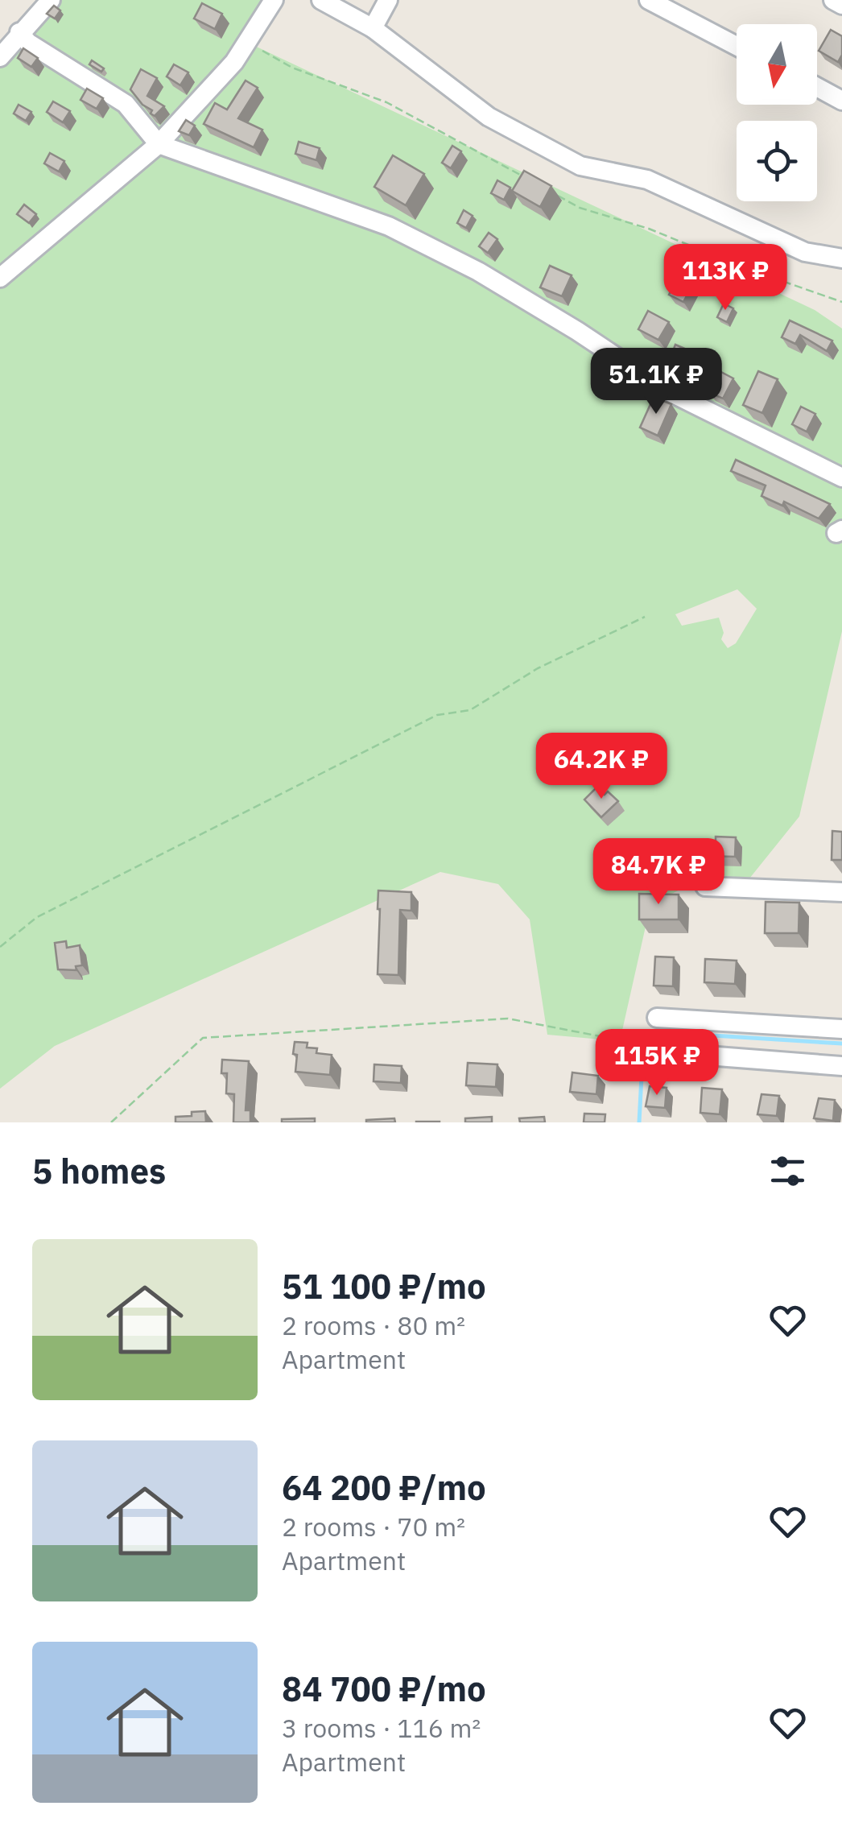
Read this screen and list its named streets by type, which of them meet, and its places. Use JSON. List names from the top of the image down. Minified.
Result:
{"north":"bottom","page":{"price":["113K ₽","51.1K ₽","64.2K ₽","84.7K ₽","115K ₽"],"heading":"5 homes","list":[{"name":"51 100 ₽/mo","note":"2 rooms · 80 m² · Apartment"},{"name":"64 200 ₽/mo","note":"2 rooms · 70 m² · Apartment"},{"name":"84 700 ₽/mo","note":"3 rooms · 116 m² · Apartment"}]}}
